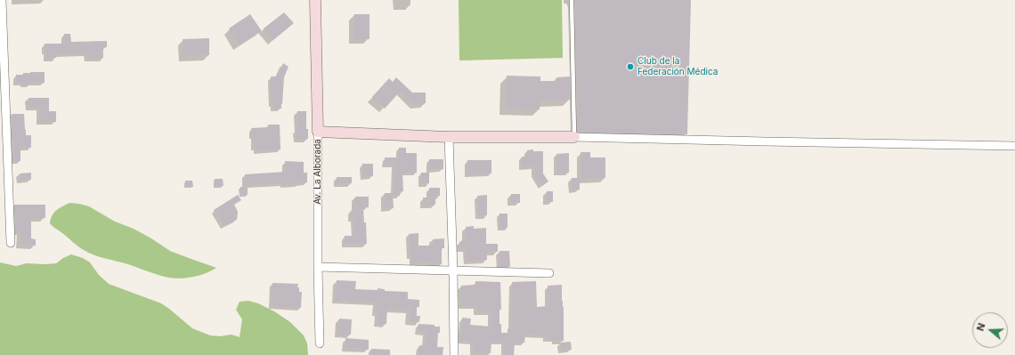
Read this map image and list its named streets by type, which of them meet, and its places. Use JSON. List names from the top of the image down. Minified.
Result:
{"streets":{"main road":["Av. La Alborada"]},"places":["Club de la Federación Médica"],"north":"left"}
